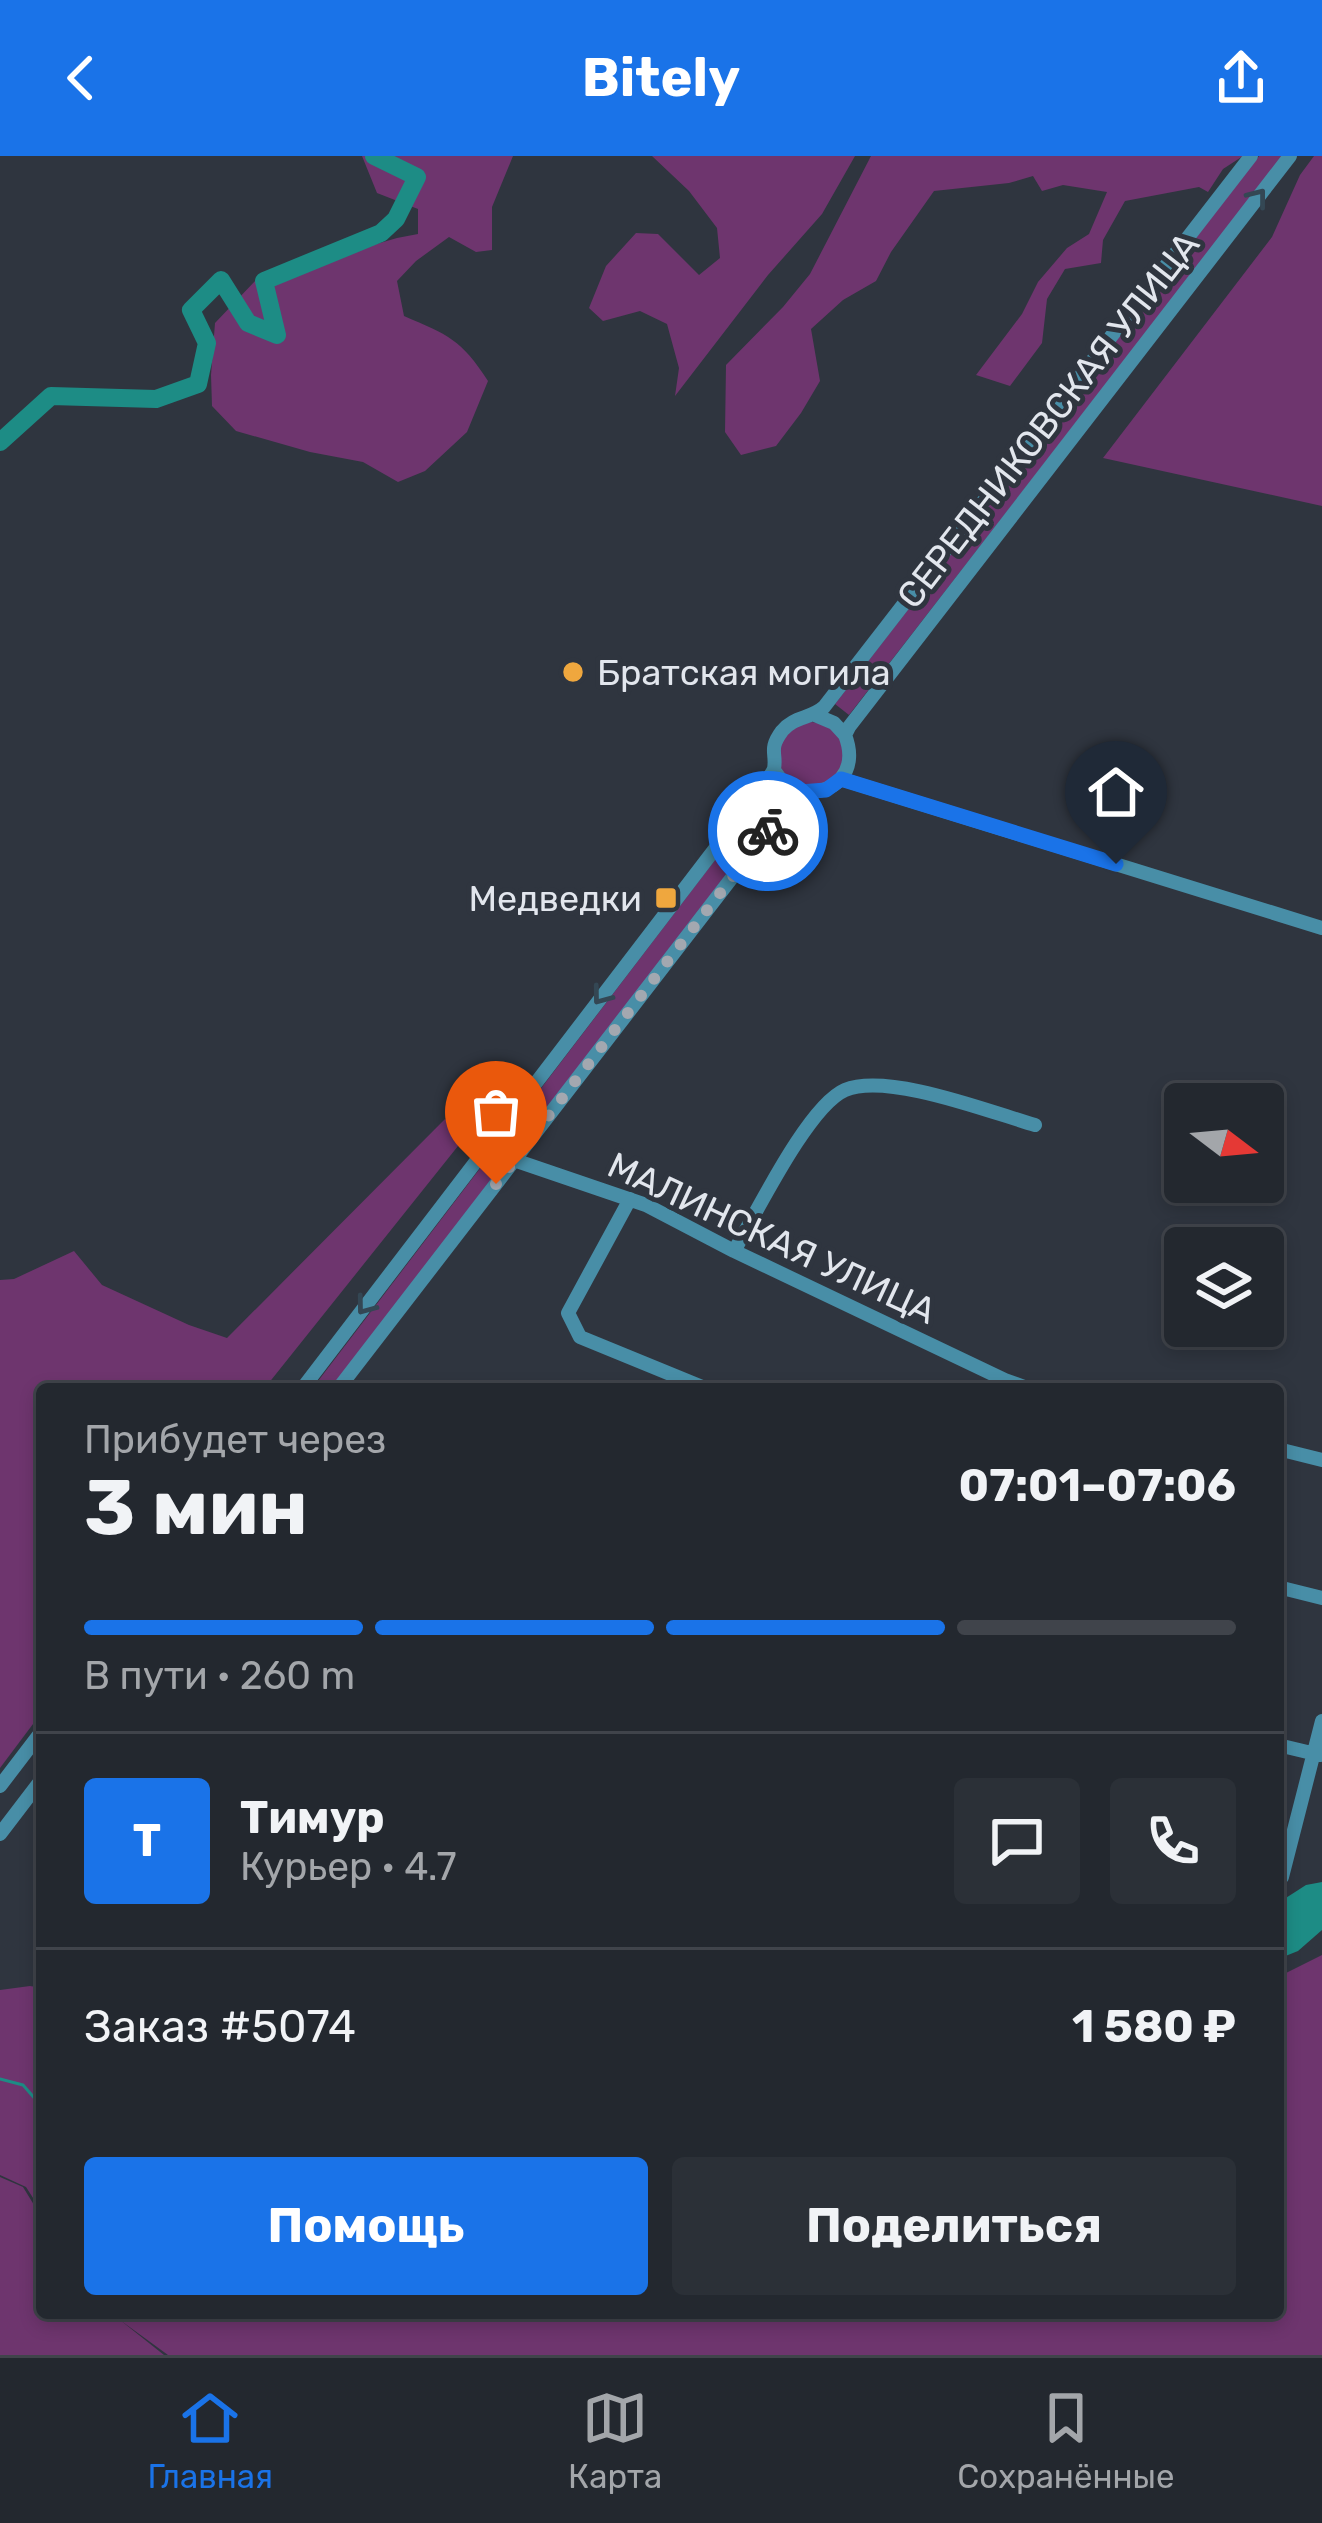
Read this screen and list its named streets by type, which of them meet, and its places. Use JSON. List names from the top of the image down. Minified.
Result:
{"streets":{"street":["СЕРЕДНИКОВСКАЯ УЛИЦА","МАЛИНСКАЯ УЛИЦА"]},"crossings":[["СЕРЕДНИКОВСКАЯ УЛИЦА","МАЛИНСКАЯ УЛИЦА"]],"places":{"other":["Братская могила"],"transit":["Медведки"]},"north":"right","page":{"header":"Bitely","heading":["3 мин","Прибудет через","07:01–07:06"],"panel":["Тимур","Курьер · 4.7","Заказ #5074","1 580 ₽"],"bar":"В пути · 260 m","round":"Т","buttons":["Помощь","Поделиться"],"tabs":["Главная","Карта","Сохранённые"]}}
